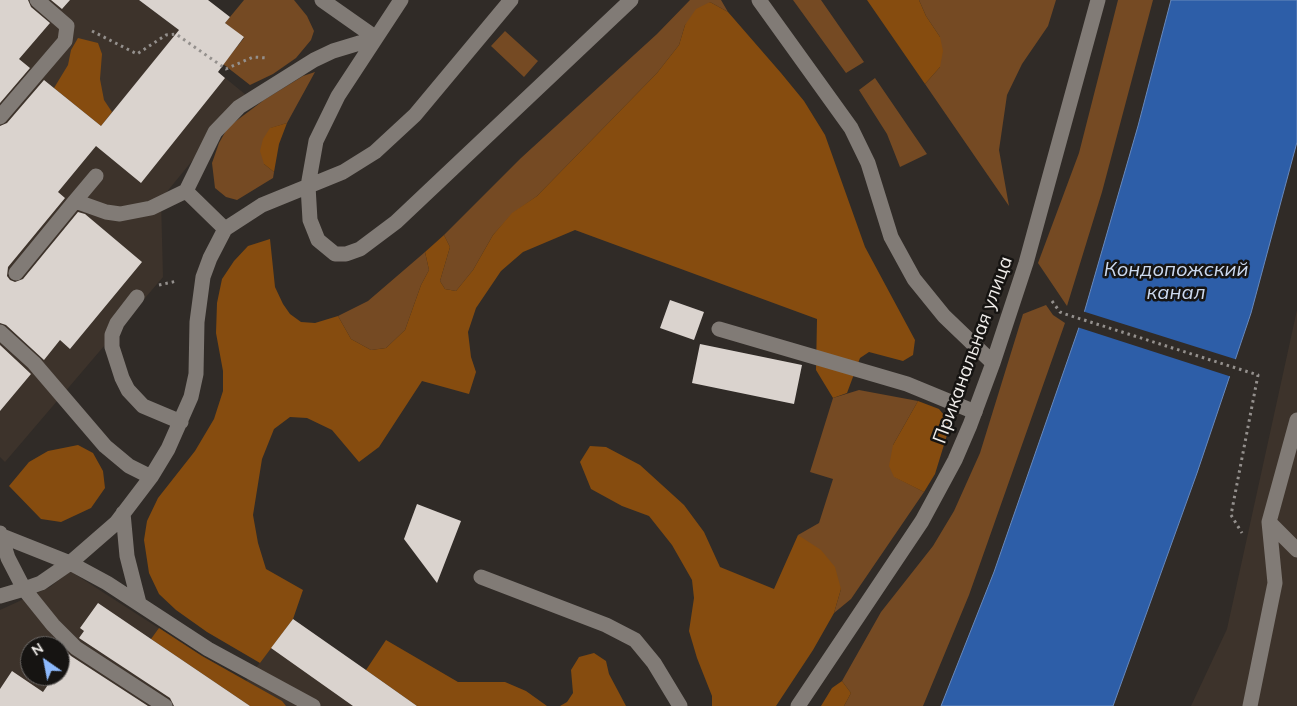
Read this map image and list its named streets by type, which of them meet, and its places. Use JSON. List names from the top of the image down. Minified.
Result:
{"streets":{"street":["Приканальная улица"]},"water":["Кондопожский канал"],"north":"top left"}
